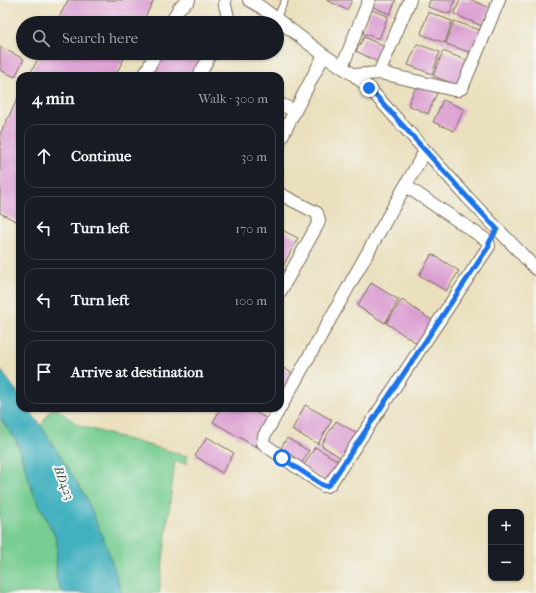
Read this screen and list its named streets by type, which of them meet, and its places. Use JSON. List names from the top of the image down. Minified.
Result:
{"water":["BD423"],"page":{"search":"Search here","heading":["4 min","Walk · 300 m"],"list":[["Continue","30 m"],["Turn left","170 m"],["Turn left","100 m"],"Arrive at destination"],"map_buttons":["+","−"]}}
